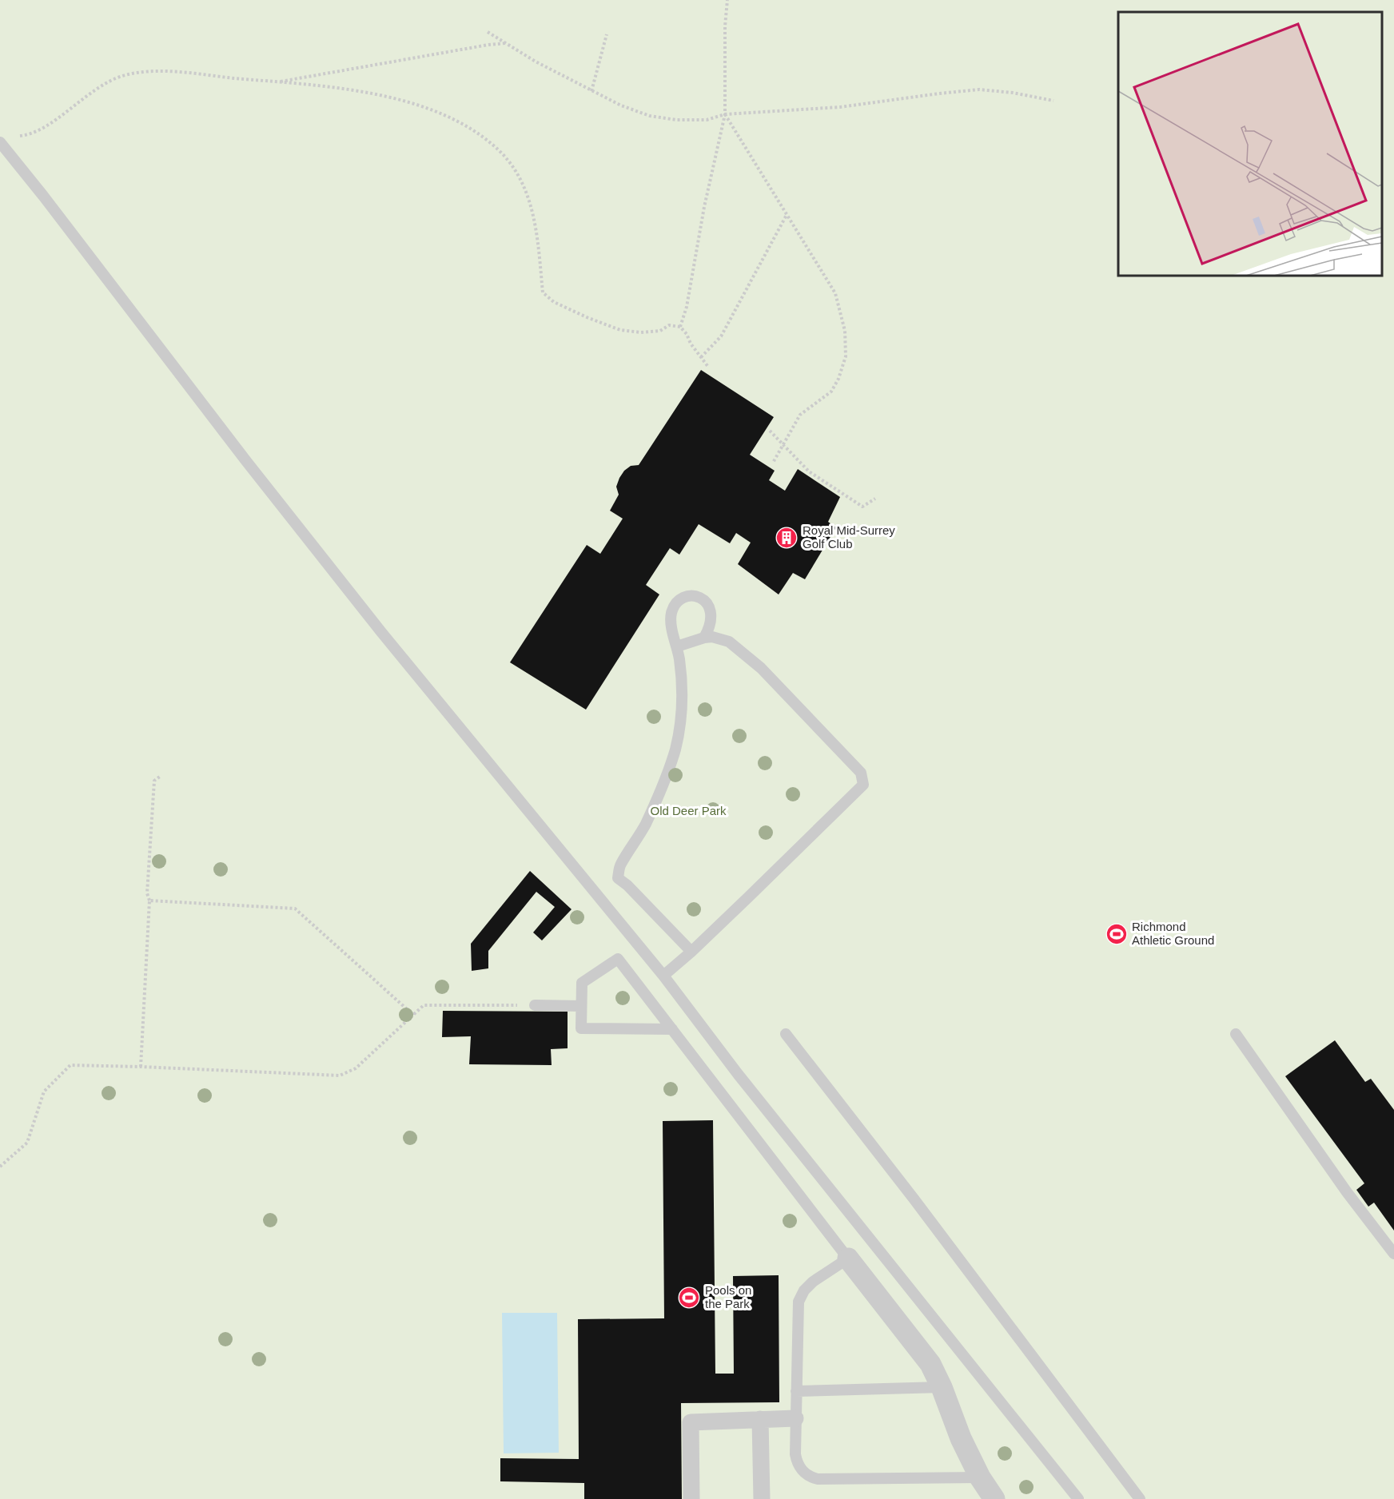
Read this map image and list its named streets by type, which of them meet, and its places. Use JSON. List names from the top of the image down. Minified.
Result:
{"parks":["Old Deer Park"],"places":{"building":["Royal Mid-Surrey Golf Club"],"sports":["Richmond Athletic Ground","Pools on the Park"]}}
